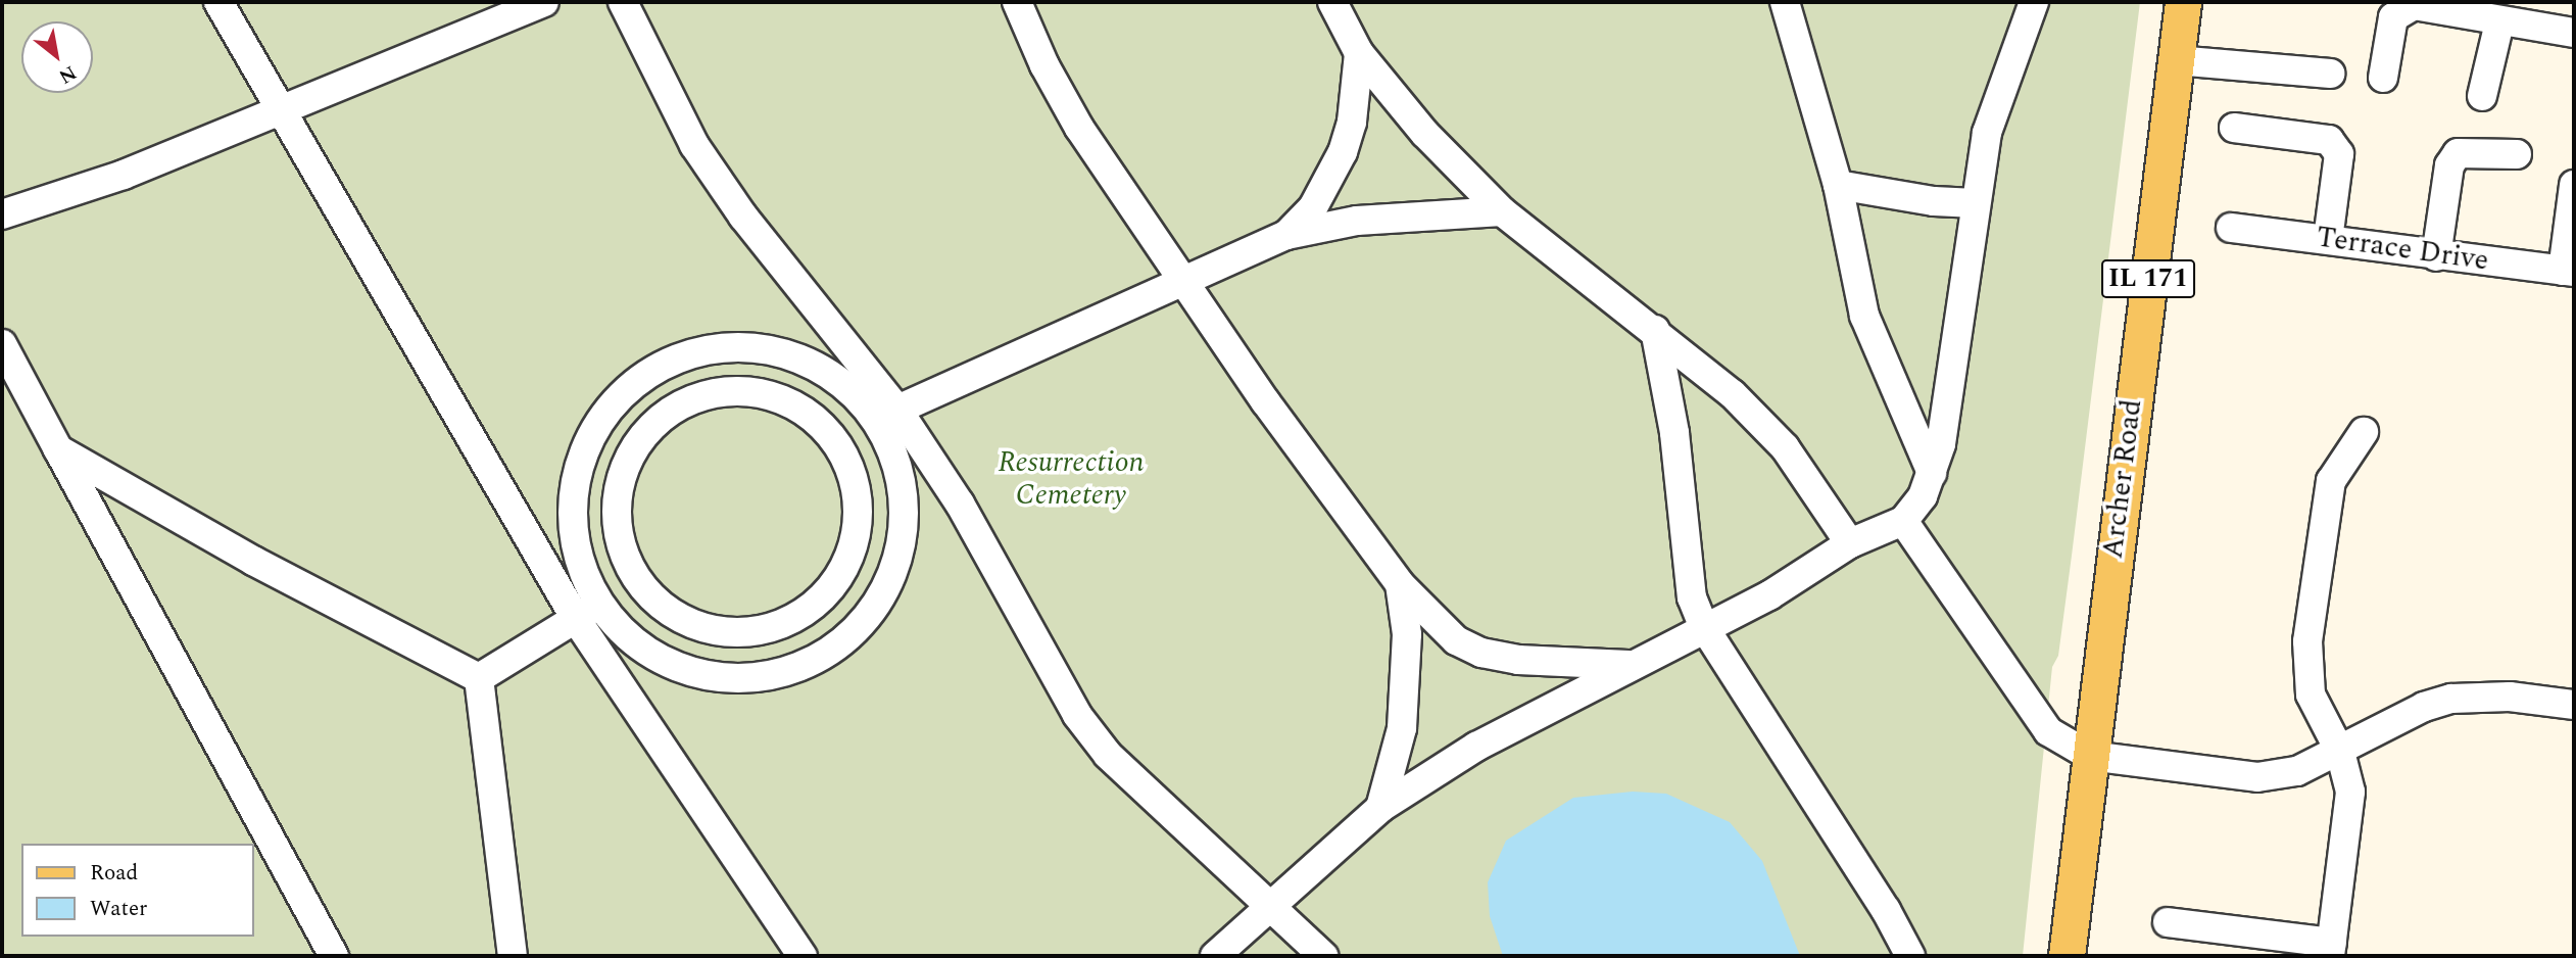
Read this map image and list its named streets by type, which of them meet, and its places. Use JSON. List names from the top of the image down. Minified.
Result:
{"streets":{"main road":["IL 171","Archer Road"],"street":["Terrace Drive"]},"parks":["Resurrection Cemetery"],"legend":["Road","Water"],"north":"bottom right"}
